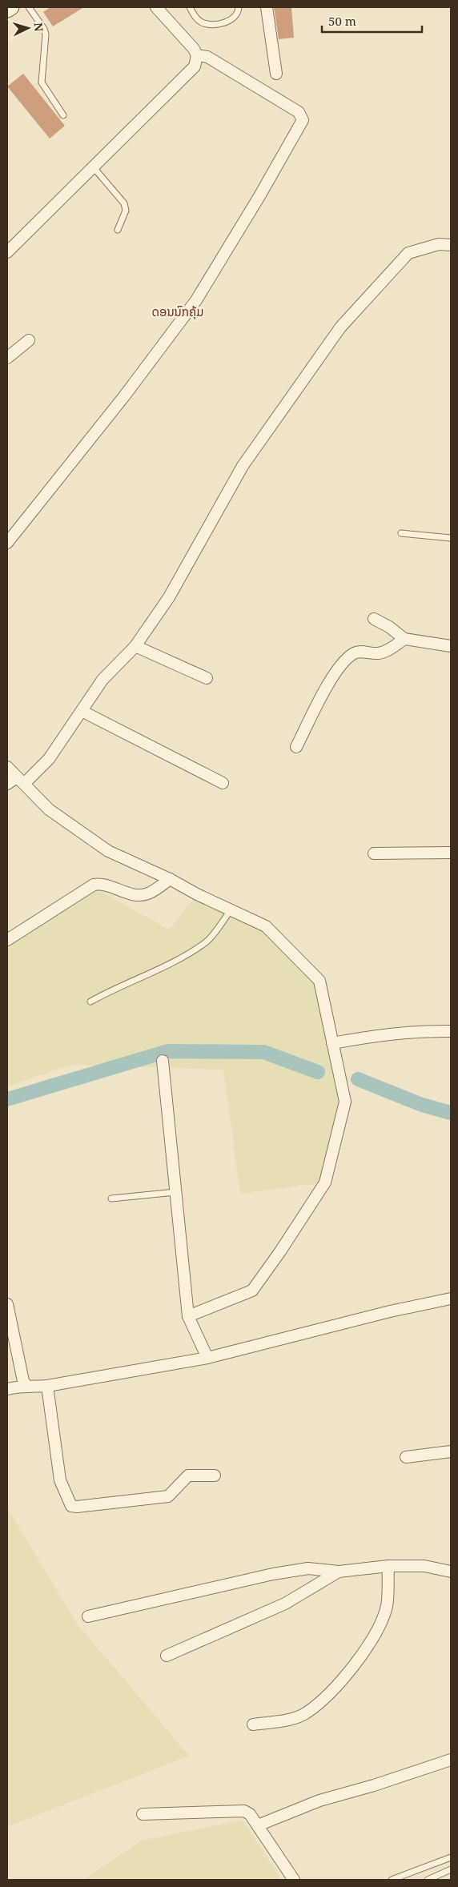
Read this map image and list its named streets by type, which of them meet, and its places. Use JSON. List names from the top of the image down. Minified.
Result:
{"districts":["ດອນນົກຄຸ້ມ"],"scale_bar":"50 m","north":"right"}
